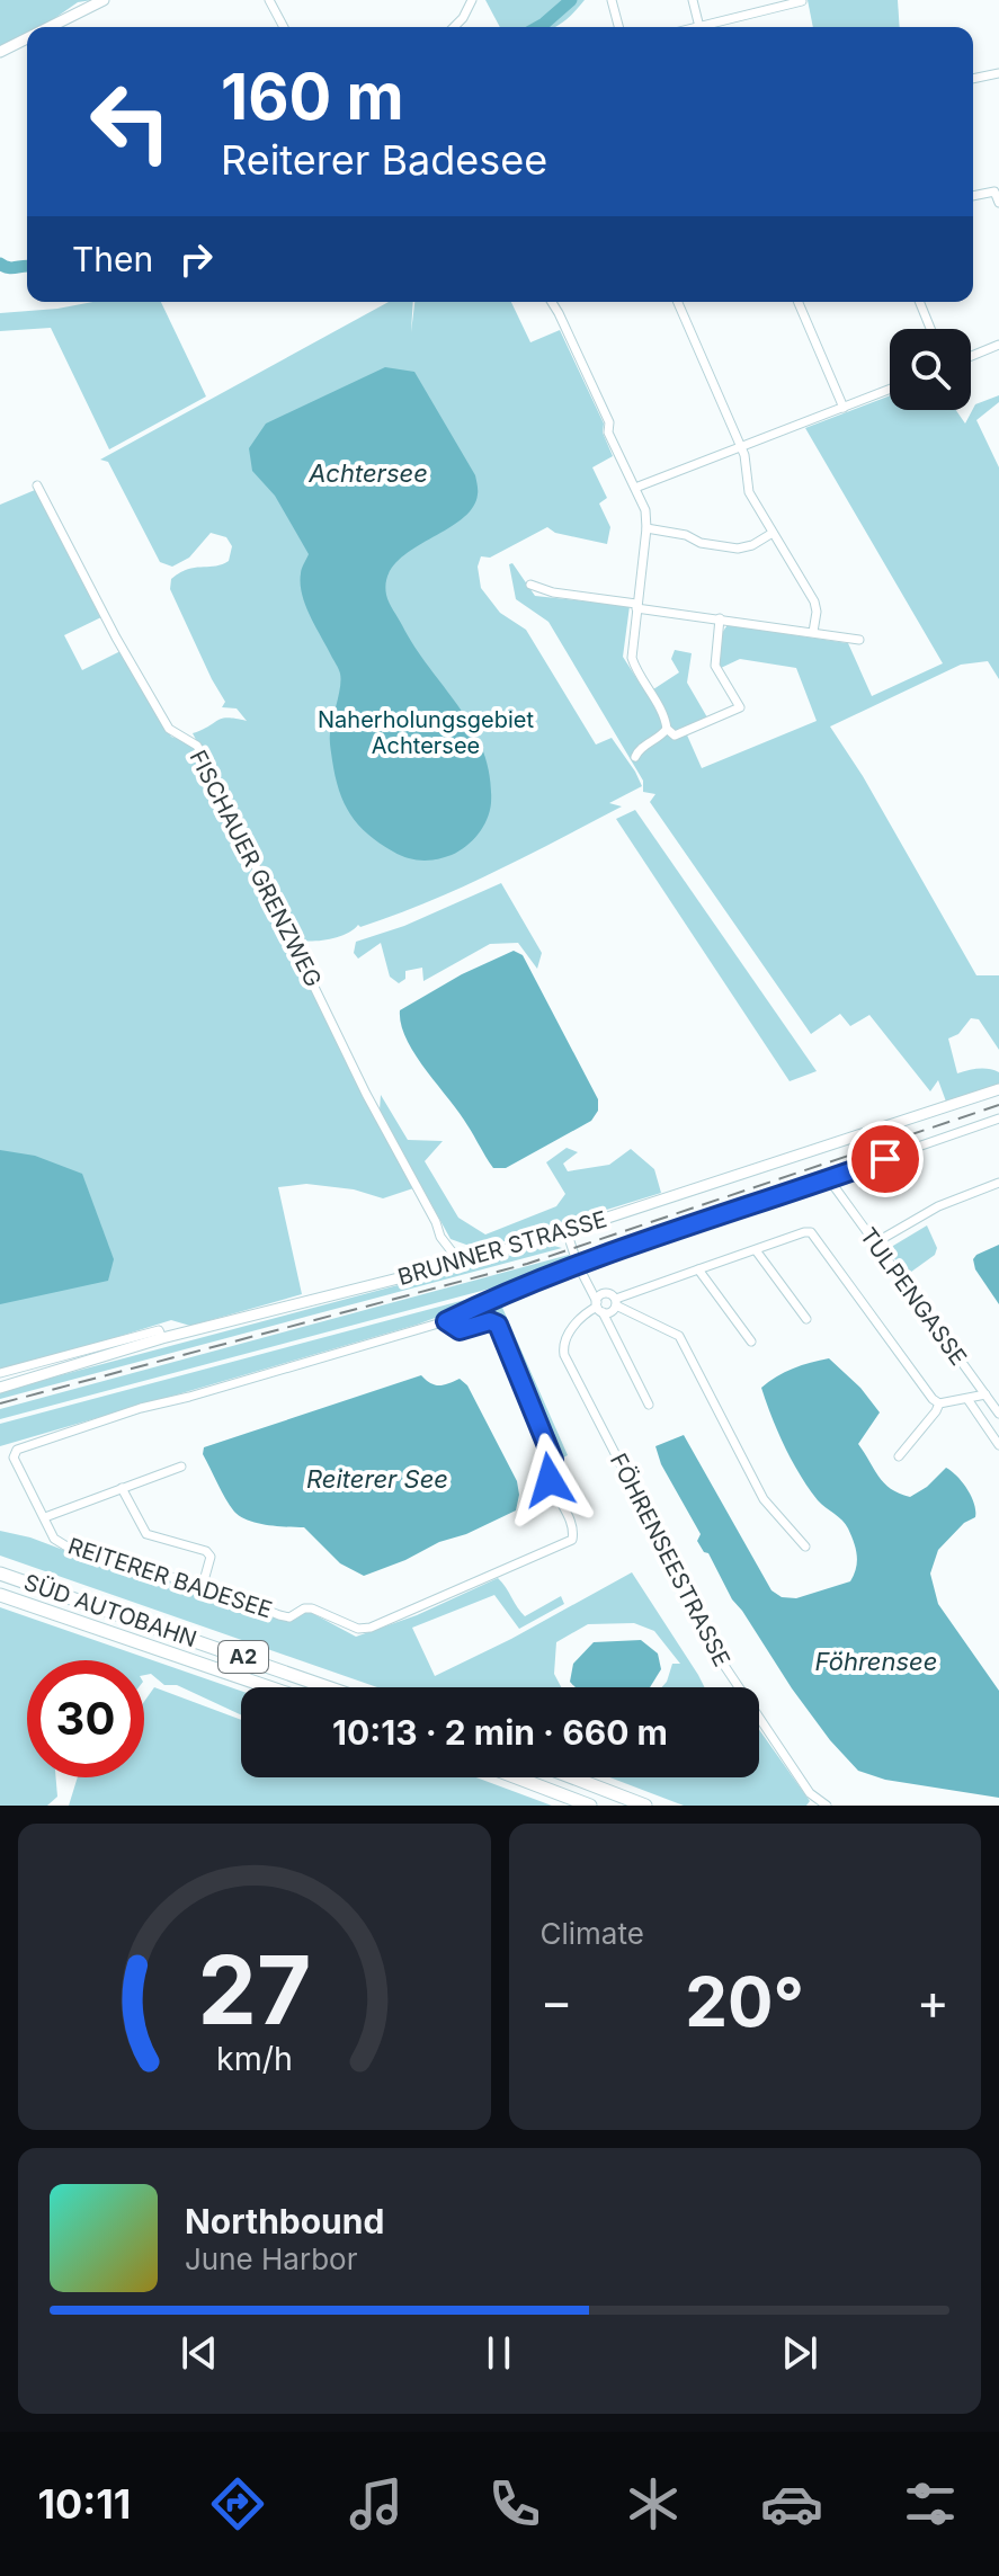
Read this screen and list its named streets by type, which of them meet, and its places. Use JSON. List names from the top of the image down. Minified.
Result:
{"streets":{"highway":["SÜD AUTOBAHN","A2"],"main road":["BRUNNER STRASSE"],"street":["FISCHAUER GRENZWEG","TULPENGASSE","FÖHRENSEESTRASSE","REITERER BADESEE"]},"crossings":[["FISCHAUER GRENZWEG","BRUNNER STRASSE"],["TULPENGASSE","REITERER BADESEE"]],"water":["Achtersee","Reiterer See","Föhrensee"],"parks":["Naherholungsgebiet Achtersee"],"page":{"turn":["160 m","Reiterer Badesee"],"then":"Then","limit":"30","trip":"10:13 · 2 min · 660 m","tile":"Climate","heat":["−","20°","+"],"song":["Northbound","June Harbor"],"tabs":"10:11","gauge":["27","km/h"]}}
